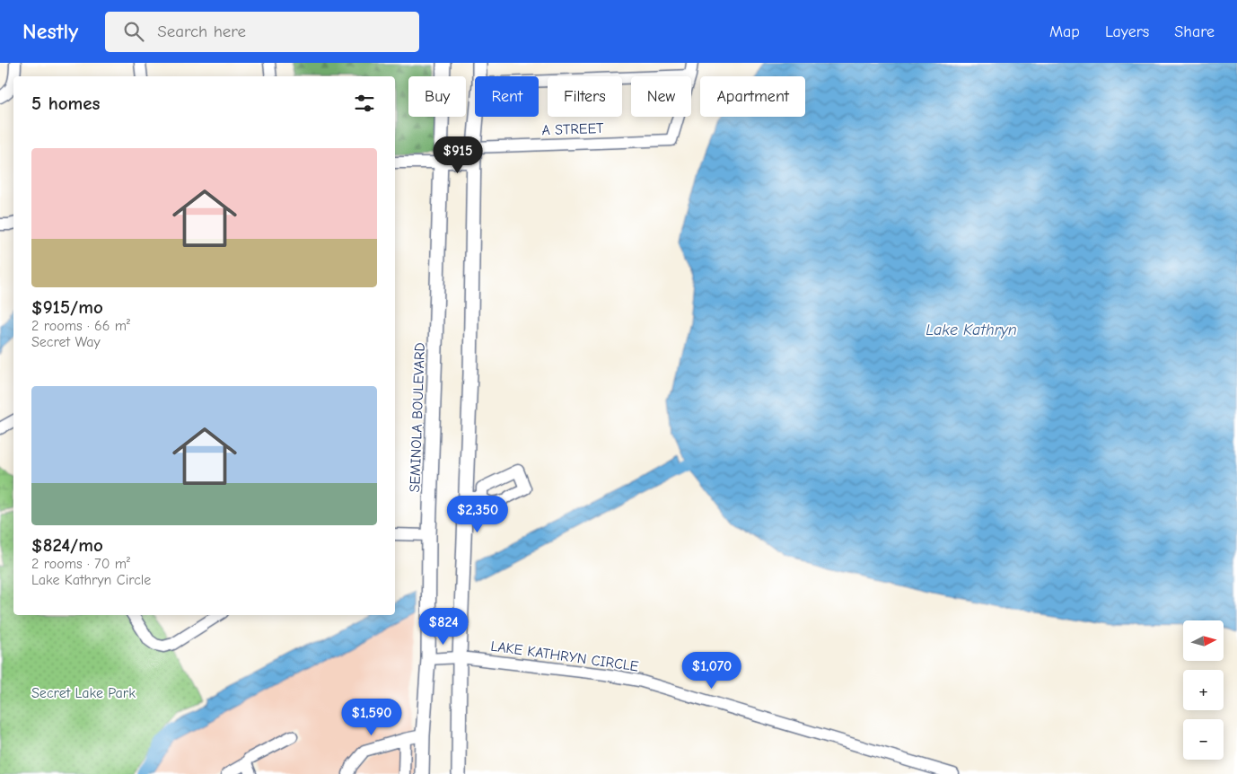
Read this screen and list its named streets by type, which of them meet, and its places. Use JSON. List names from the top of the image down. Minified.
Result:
{"streets":{"main road":["SEMINOLA BOULEVARD"],"street":["A STREET","LAKE KATHRYN CIRCLE"]},"crossings":[["SEMINOLA BOULEVARD","LAKE KATHRYN CIRCLE"]],"water":["Lake Kathryn"],"parks":["Secret Lake Park"],"north":"right","page":{"header":"Nestly","search":"Search here","nav":["Map","Layers","Share"],"chip":["Buy","Rent","Filters","New","Apartment"],"heading":"5 homes","list":[{"name":"$915/mo","note":"2 rooms · 66 m² · Secret Way"},{"name":"$824/mo","note":"2 rooms · 70 m² · Lake Kathryn Circle"}],"price":["$915","$2,350","$824","$1,070","$1,590"],"map_buttons":["+","−"]}}
